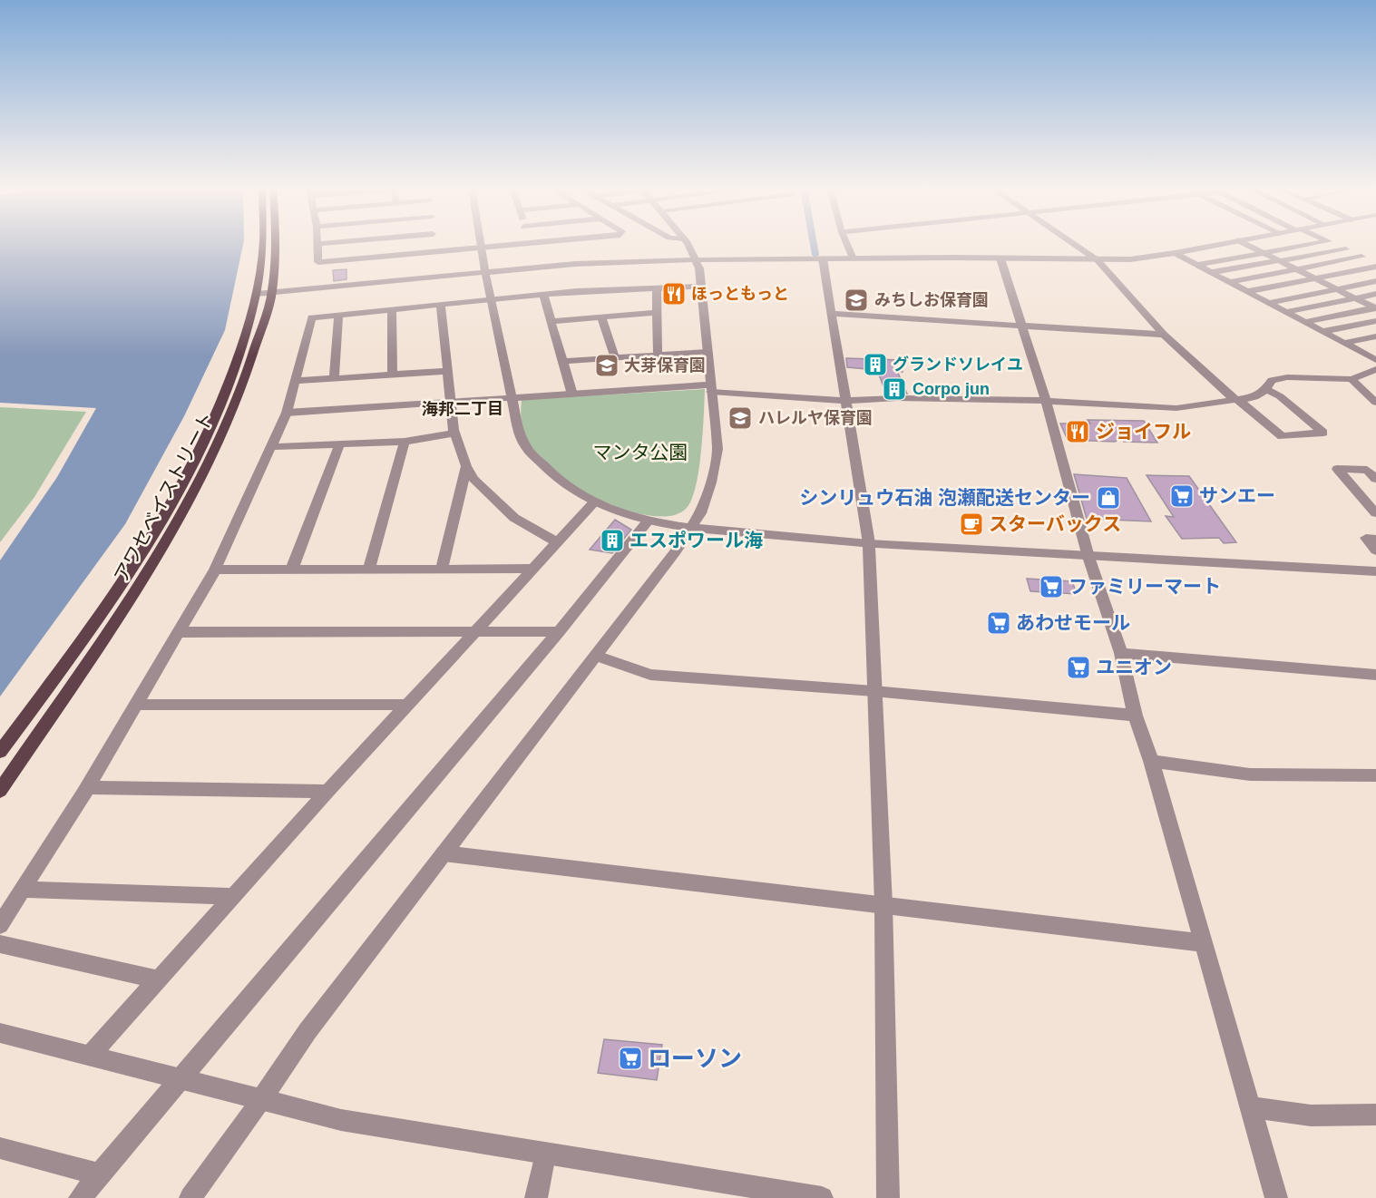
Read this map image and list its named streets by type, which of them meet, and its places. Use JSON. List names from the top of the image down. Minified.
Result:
{"streets":{"main road":["アワセベイストリート"]},"districts":["海邦二丁目"],"parks":["マンタ公園"],"places":{"restaurant":["ほっともっと","ジョイフル"],"school or university":["みちしお保育園","大芽保育園","ハレルヤ保育園"],"building":["グランドソレイユ","Corpo jun","エスポワール海"],"supermarket":["サンエー","ファミリーマート","あわせモール","ユニオン","ローソン"],"shop":["シンリュウ石油 泡瀬配送センター"],"cafe":["スターバックス"]}}
